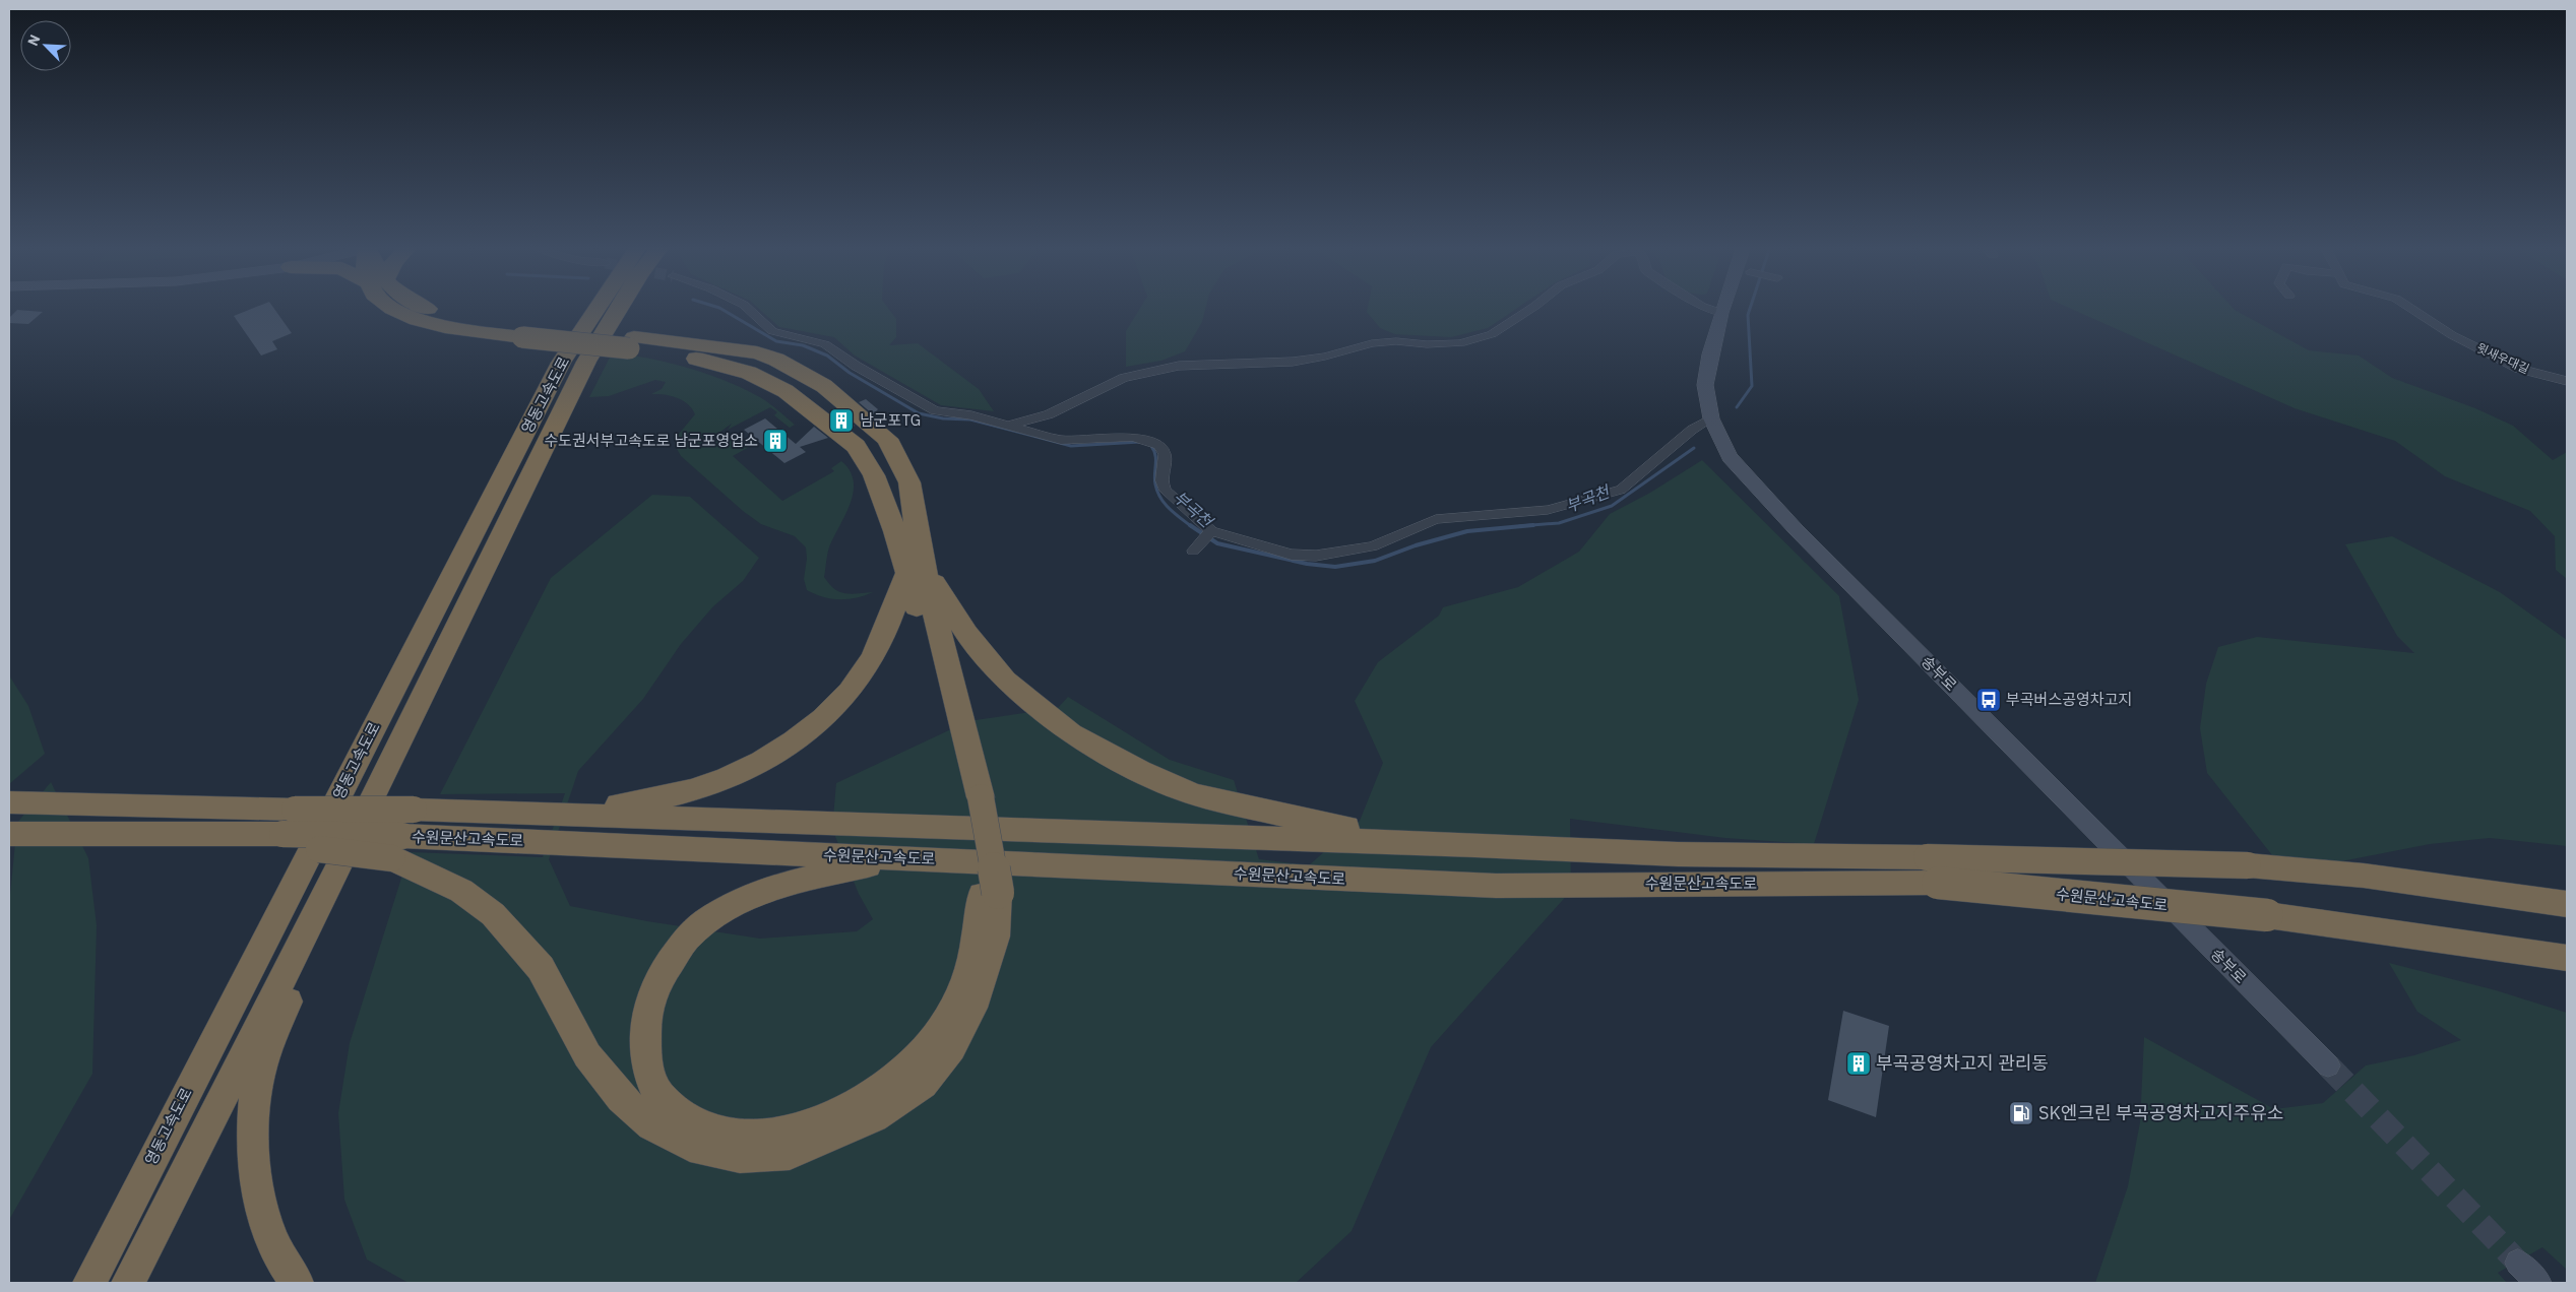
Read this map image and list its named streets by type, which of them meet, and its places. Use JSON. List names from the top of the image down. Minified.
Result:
{"streets":{"highway":["영동고속도로","수원문산고속도로"],"street":["윗새우대길","송부로"]},"water":["부곡천"],"places":{"building":["남군포TG","수도권서부고속도로 남군포영업소","부곡공영차고지 관리동"],"bus stop":["부곡버스공영차고지"],"fuel station":["SK엔크린 부곡공영차고지주유소"]},"north":"top left"}
